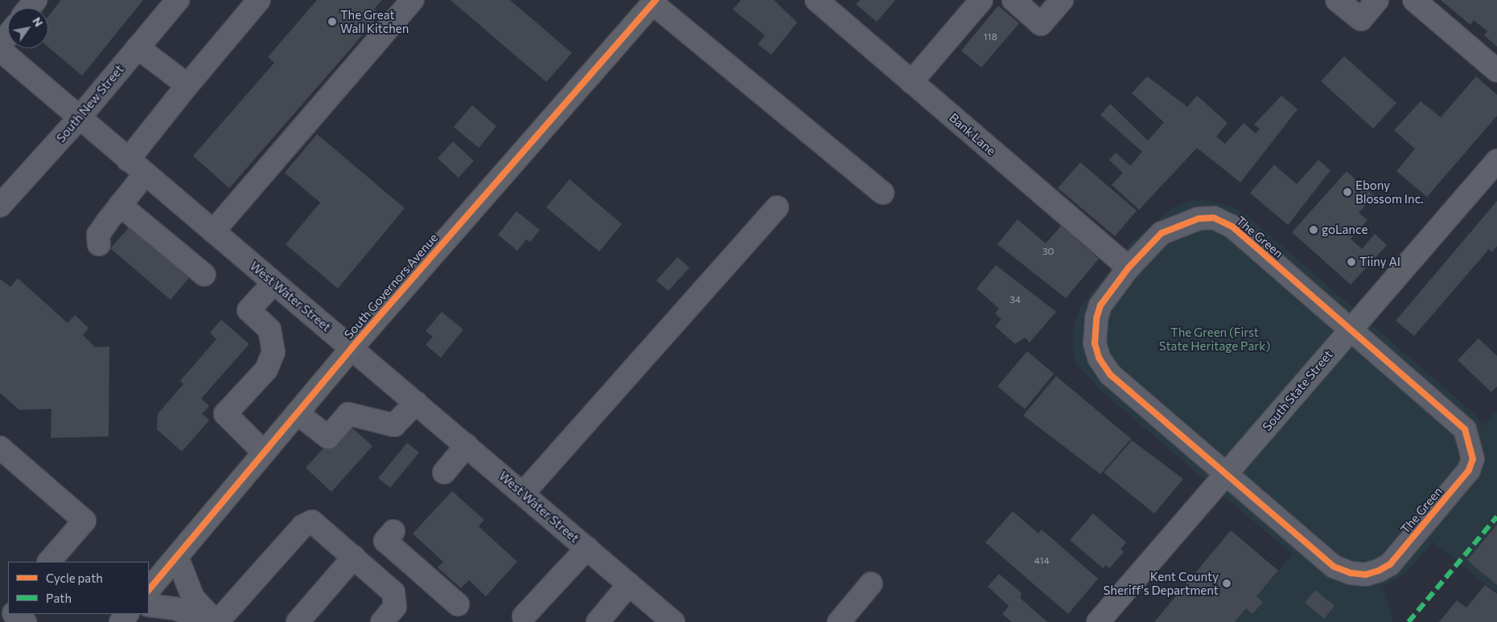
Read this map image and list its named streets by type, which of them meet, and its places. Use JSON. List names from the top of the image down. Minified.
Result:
{"streets":{"main road":["South Governors Avenue","South State Street"],"street":["South New Street","Bank Lane","The Green","West Water Street"]},"crossings":[["South New Street","West Water Street"],["Bank Lane","The Green"],["The Green","South State Street"],["South Governors Avenue","West Water Street"]],"parks":["The Green (First State Heritage Park)"],"places":["The Great Wall Kitchen","Ebony Blossom Inc.","goLance","Tiiny AI","Kent County Sheriff's Department"],"house_numbers":["118","30","34","414"],"legend":["Cycle path","Path"],"north":"top right"}
